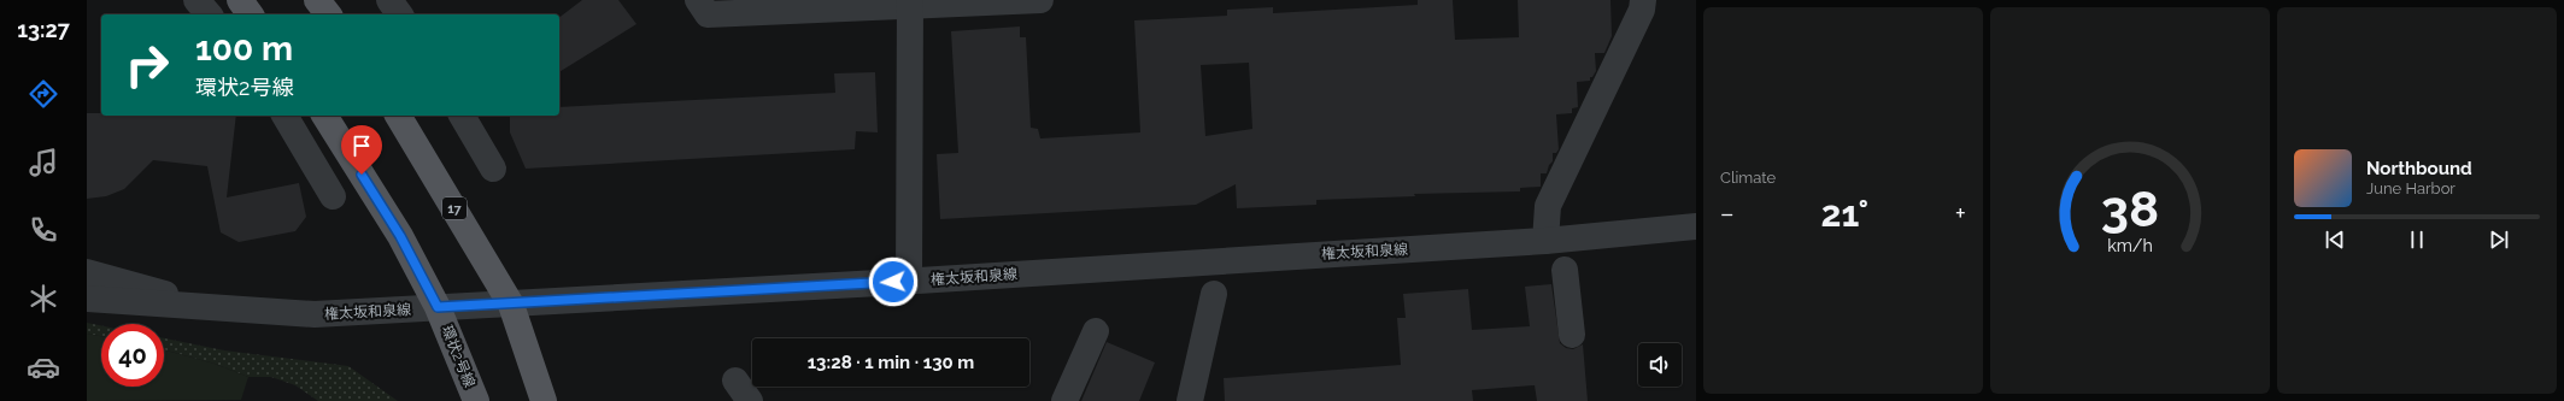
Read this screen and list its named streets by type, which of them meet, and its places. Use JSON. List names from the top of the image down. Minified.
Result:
{"streets":{"main road":["17","環状2号線"],"street":["権太坂和泉線"]},"crossings":[["17","権太坂和泉線"],["権太坂和泉線","環状2号線"]],"page":{"tabs":"13:27","tile":"Climate","turn":["100 m","環状2号線"],"song":["Northbound","June Harbor"],"heat":["−","21°","+"],"limit":"40","trip":"13:28 · 1 min · 130 m","gauge":["38","km/h"]}}
